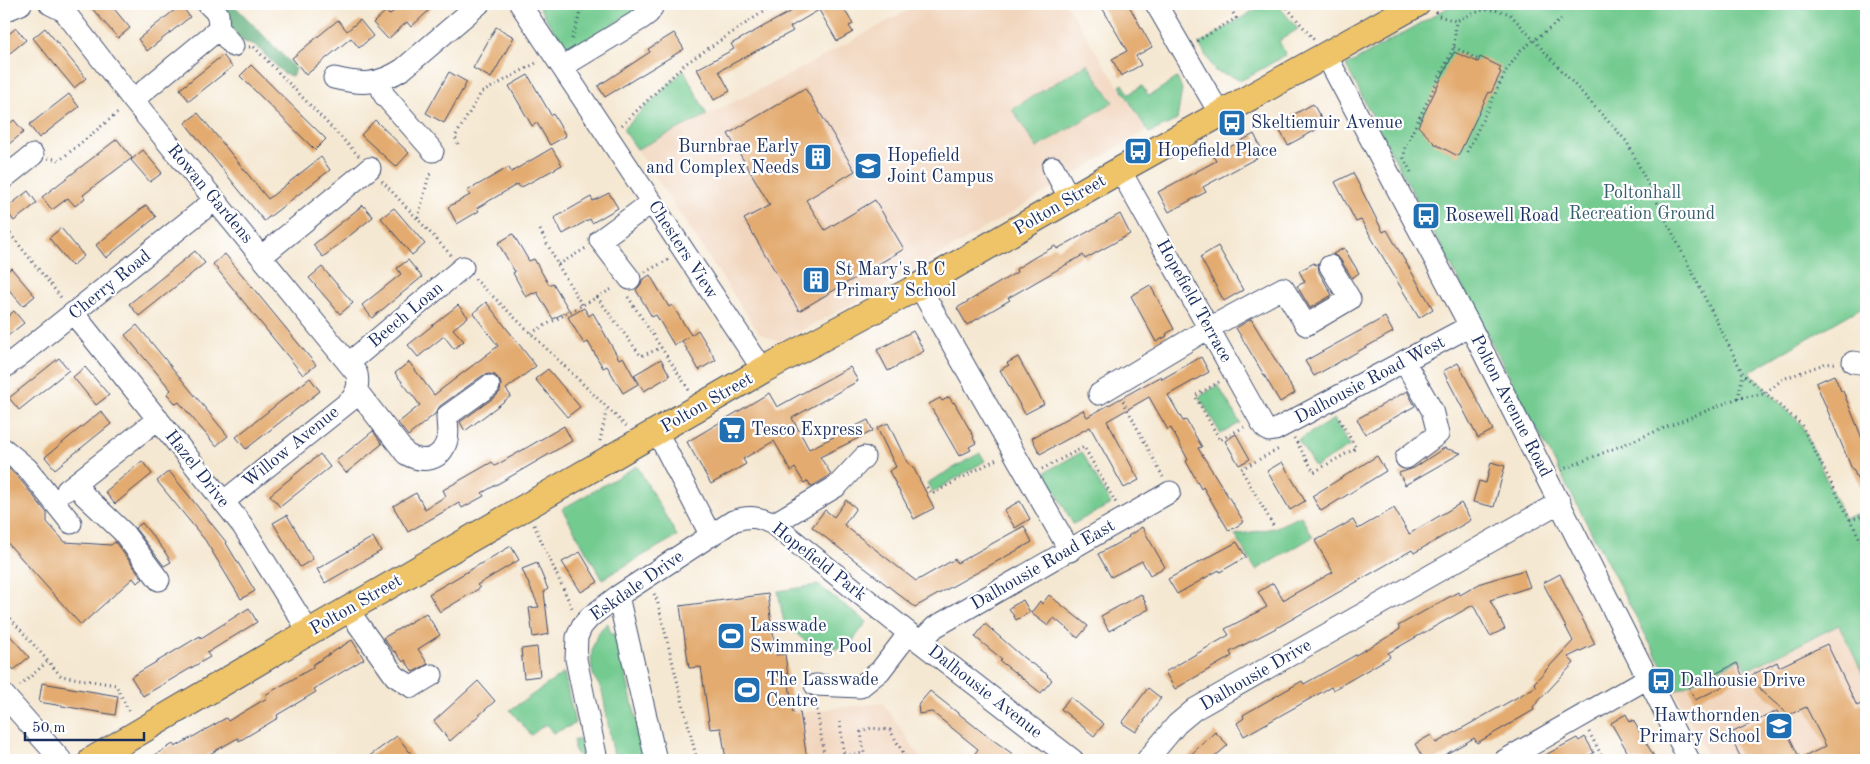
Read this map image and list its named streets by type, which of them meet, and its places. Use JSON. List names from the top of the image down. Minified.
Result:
{"streets":{"main road":["Polton Street"],"street":["Rowan Gardens","Chesters View","Cherry Road","Hopefield Terrace","Beech Loan","Dalhousie Road West","Polton Avenue Road","Willow Avenue","Hazel Drive","Hopefield Park","Dalhousie Road East","Eskdale Drive","Dalhousie Drive","Dalhousie Avenue"]},"crossings":[["Rowan Gardens","Cherry Road"],["Rowan Gardens","Beech Loan"],["Rowan Gardens","Willow Avenue"],["Polton Street","Chesters View"],["Polton Street","Hopefield Terrace"],["Polton Street","Polton Avenue Road"],["Polton Street","Hazel Drive"],["Cherry Road","Hazel Drive"],["Hopefield Terrace","Dalhousie Road West"],["Dalhousie Road West","Polton Avenue Road"],["Polton Avenue Road","Dalhousie Drive"],["Willow Avenue","Hazel Drive"],["Hopefield Park","Dalhousie Road East"],["Hopefield Park","Eskdale Drive"],["Hopefield Park","Dalhousie Avenue"],["Dalhousie Road East","Dalhousie Avenue"]],"parks":["Poltonhall Recreation Ground"],"places":{"bus stop":["Skeltiemuir Avenue","Hopefield Place","Rosewell Road","Dalhousie Drive"],"building":["Burnbrae Early and Complex Needs","St Mary's R C Primary School"],"school or university":["Hopefield Joint Campus","Hawthornden Primary School"],"supermarket":["Tesco Express"],"sports":["Lasswade Swimming Pool","The Lasswade Centre"]},"scale_bar":"50 m"}
